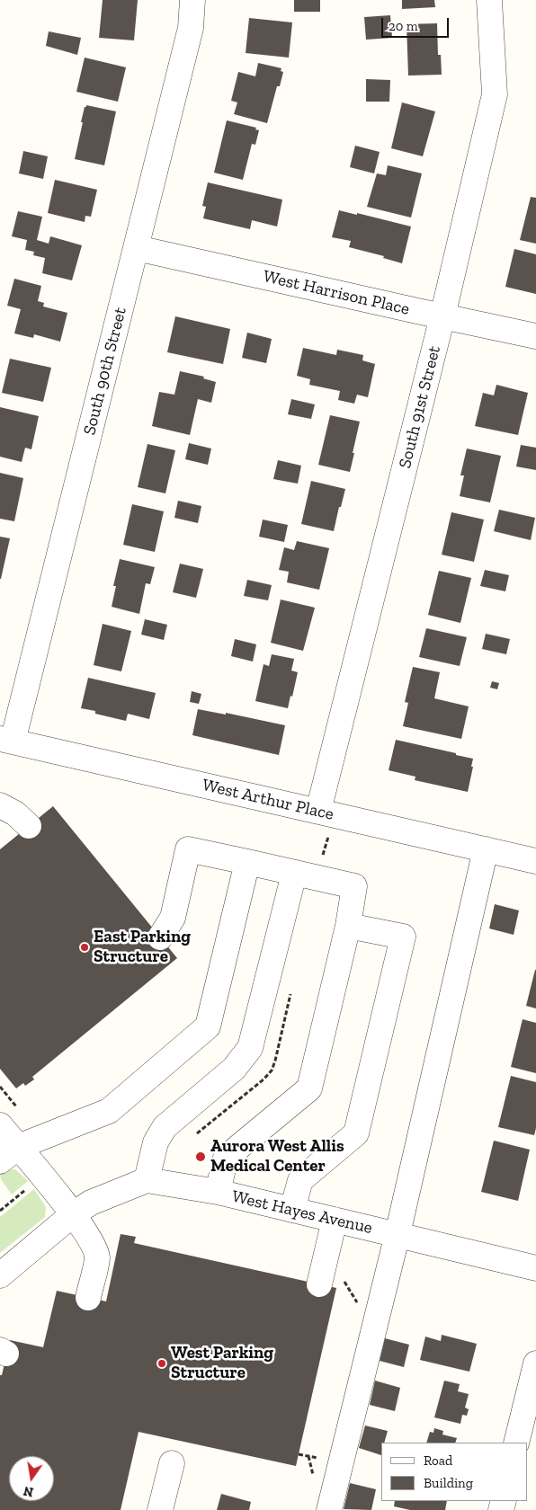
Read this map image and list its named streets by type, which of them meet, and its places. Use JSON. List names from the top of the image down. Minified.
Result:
{"streets":{"street":["West Harrison Place","South 90th Street","South 91st Street","West Arthur Place","West Hayes Avenue"]},"crossings":[["West Harrison Place","South 90th Street"],["West Harrison Place","South 91st Street"],["South 90th Street","West Arthur Place"],["South 91st Street","West Arthur Place"]],"places":["East Parking Structure","Aurora West Allis Medical Center","West Parking Structure"],"legend":["Road","Building"],"scale_bar":"20 m","north":"bottom"}
